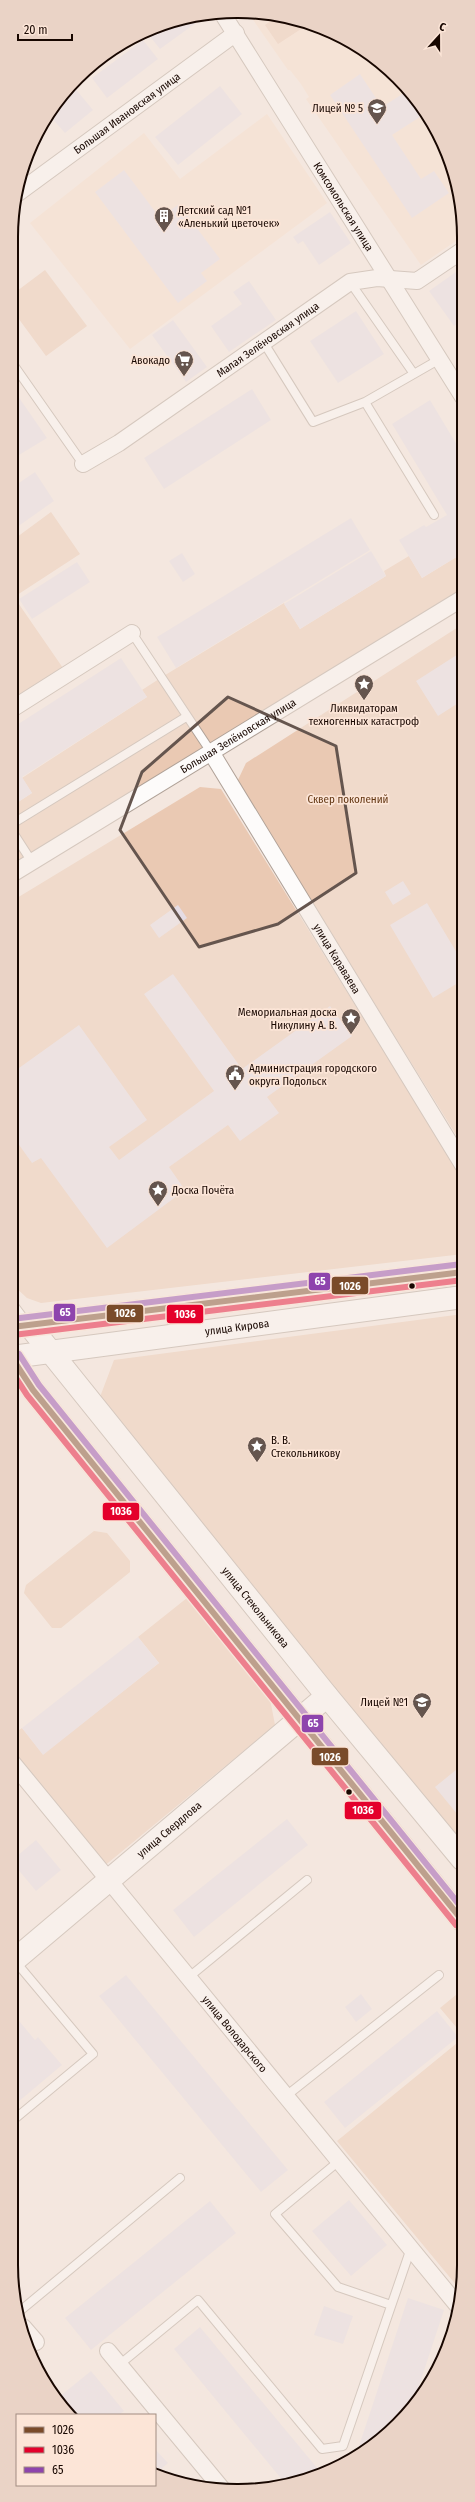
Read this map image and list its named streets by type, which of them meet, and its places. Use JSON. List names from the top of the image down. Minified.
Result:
{"streets":{"main road":["улица Кирова","улица Стекольникова","улица Свердлова"],"street":["Большая Ивановская улица","Комсомольская улица","Малая Зелёновская улица","Большая Зелёновская улица","улица Караваева","улица Володарского"]},"crossings":[["Большая Ивановская улица","Комсомольская улица"],["Комсомольская улица","Малая Зелёновская улица"],["Большая Зелёновская улица","улица Караваева"],["улица Кирова","улица Стекольникова"],["улица Стекольникова","улица Свердлова"],["улица Свердлова","улица Володарского"]],"parks":["Сквер поколений"],"places":{"school or university":["Лицей № 5","Лицeй №1"],"building":["Детский сад №1 «Аленький цветочек»"],"supermarket":["Авокадо"],"place":["Ликвидаторам техногенных катастроф","Мемориальная доска Никулину А. В.","Доска Почёта","В. В. Стекольникову"],"public building":["Администрация городского округа Подольск"]},"lines":["transit line 65","transit line 1026","transit line 1036"],"legend":["1026","1036","65"],"scale_bar":"20 m","north":"top"}
